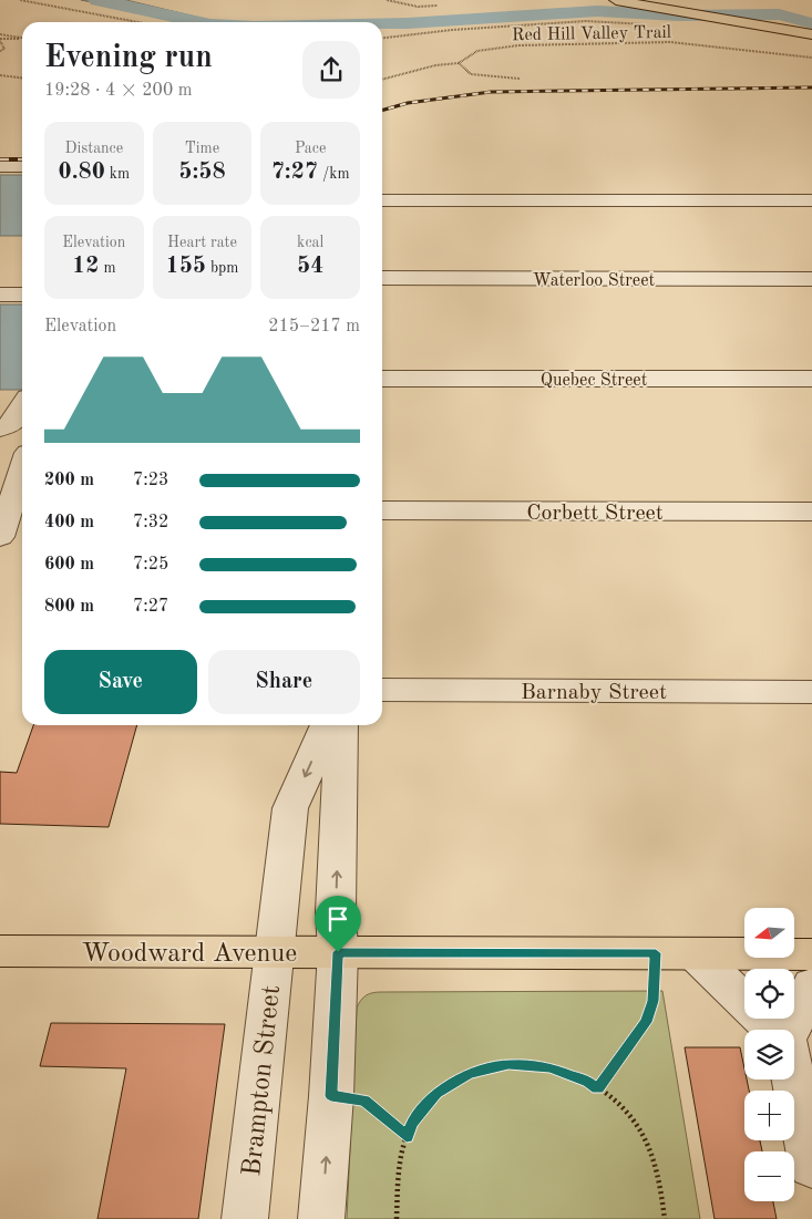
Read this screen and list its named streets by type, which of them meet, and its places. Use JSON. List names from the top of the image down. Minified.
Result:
{"streets":{"main road":["Woodward Avenue"],"street":["Waterloo Street","Quebec Street","Corbett Street","Barnaby Street","Brampton Street"],"path":["Red Hill Valley Trail"]},"crossings":[["Woodward Avenue","Brampton Street"]],"north":"left","page":{"heading":["Evening run","19:28 · 4 × 200 m"],"stats":[["Distance","0.80 km"],["Time","5:58"],["Pace","7:27 /km"],["Elevation","12 m"],["Heart rate","155 bpm"],["kcal","54"]],"chart":["Elevation","215–217 m"],"list":[{"name":"200 m","note":"7:23"},{"name":"400 m","note":"7:32"},{"name":"600 m","note":"7:25"},{"name":"800 m","note":"7:27"}],"buttons":["Save","Share"],"map_buttons":["+","−"]}}
